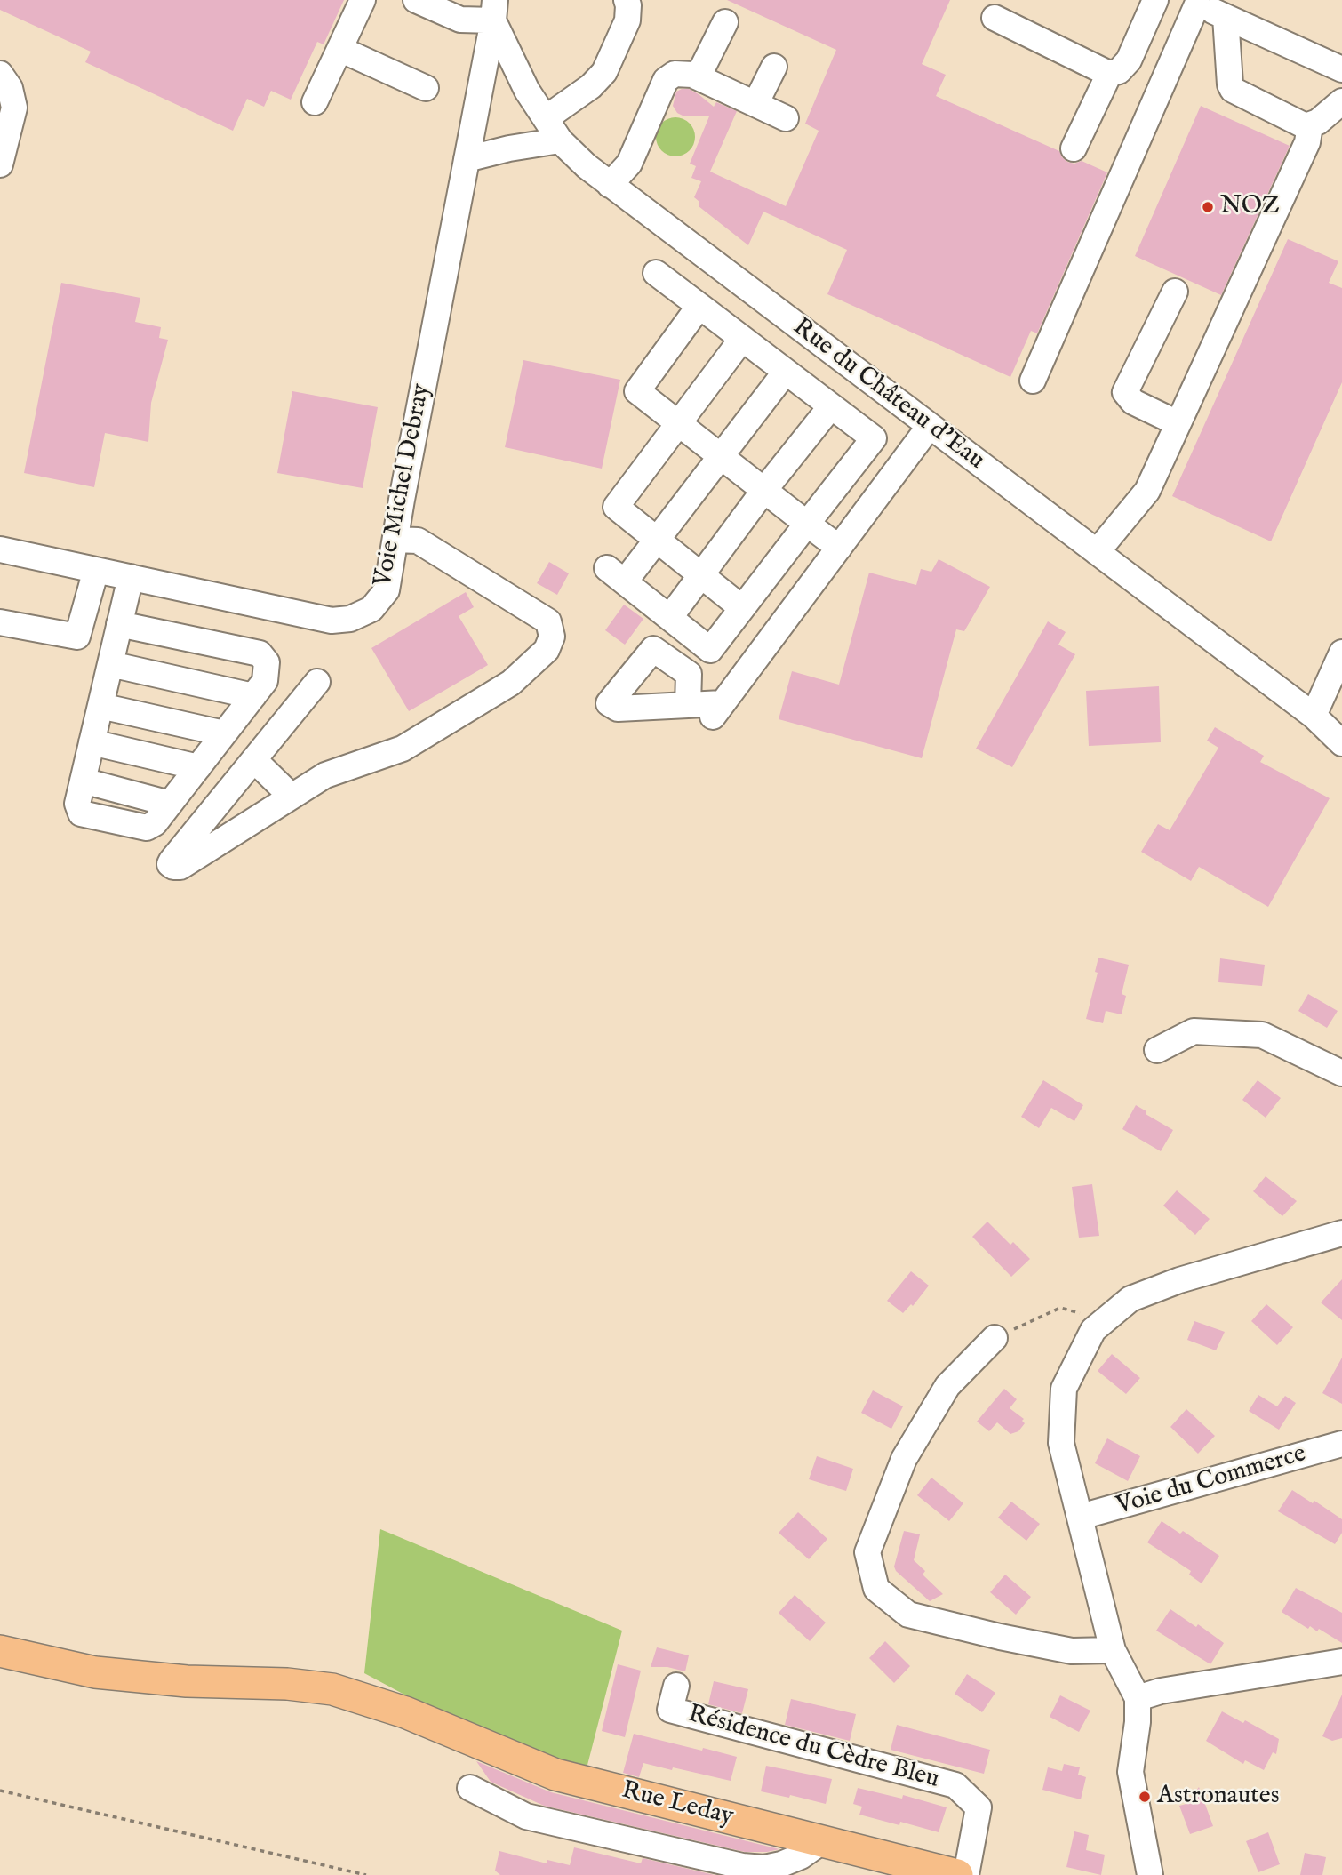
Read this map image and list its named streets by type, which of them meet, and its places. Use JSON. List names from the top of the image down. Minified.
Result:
{"streets":{"main road":["Rue Leday"],"street":["Rue du Château d'Eau","Voie Michel Debray","Voie du Commerce","Résidence du Cèdre Bleu"]},"crossings":[["Rue du Château d'Eau","Voie Michel Debray"]],"places":["NOZ","Astronautes"]}
